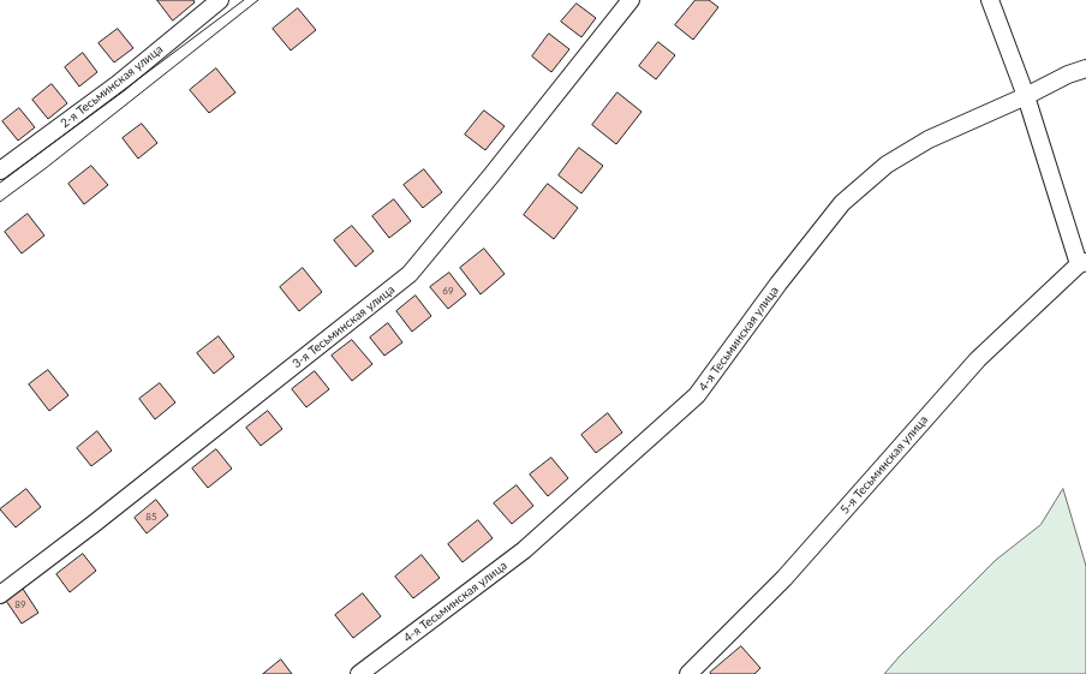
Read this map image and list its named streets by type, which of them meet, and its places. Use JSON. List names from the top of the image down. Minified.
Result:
{"streets":{"street":["2-я Тесьминская улица","3-я Тесьминская улица","4-я Тесьминская улица","5-я Тесьминская улица"]},"house_numbers":["69","85","89"]}
